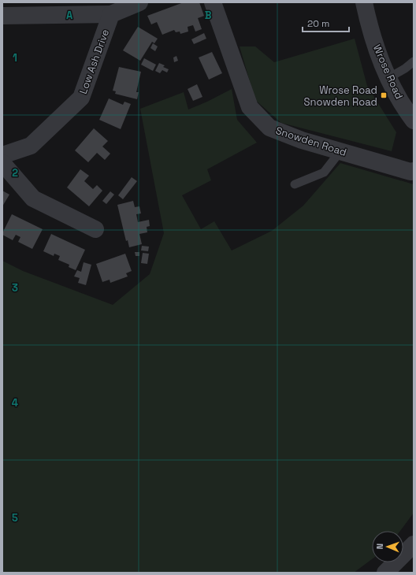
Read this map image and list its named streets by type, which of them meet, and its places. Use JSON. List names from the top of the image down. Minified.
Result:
{"streets":{"street":["Low Ash Drive","Wrose Road","Snowden Road"]},"places":{"transit":["Wrose Road Snowden Road"]},"scale_bar":"20 m","north":"left","grid":{"columns":["A","B"],"rows":["1","2","3","4","5"]}}
